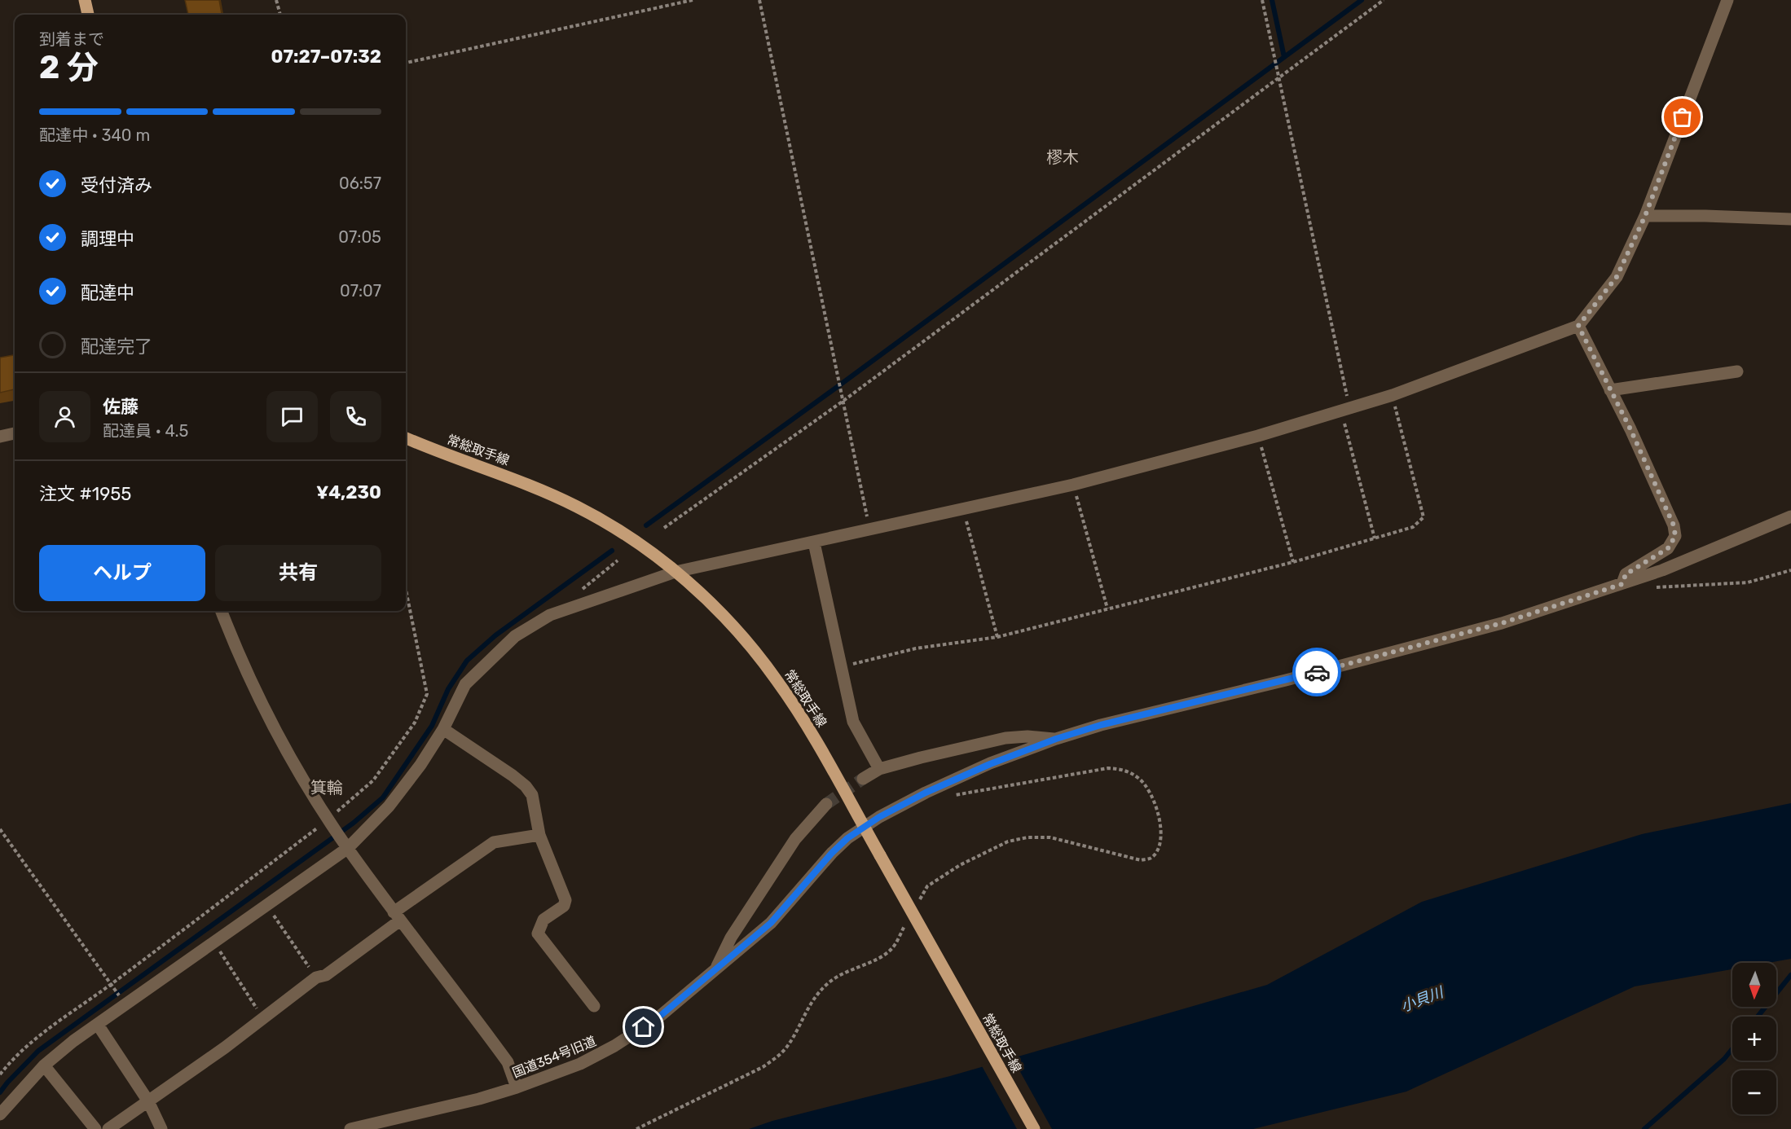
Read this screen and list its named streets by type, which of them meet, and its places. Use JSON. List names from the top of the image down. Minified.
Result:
{"streets":{"main road":["常総取手線"],"street":["国道354号旧道"]},"crossings":[["常総取手線","国道354号旧道"]],"districts":["樛木","箕輪"],"water":["小貝川"],"north":"bottom","page":{"heading":["2 分","到着まで","07:27–07:32"],"panel":["佐藤","配達員 · 4.5","注文 #1955","¥4,230"],"bar":"配達中 · 340 m","list":[["受付済み","06:57"],["調理中","07:05"],["配達中","07:07"],"配達完了"],"buttons":["ヘルプ","共有"],"map_buttons":["+","−"]}}
